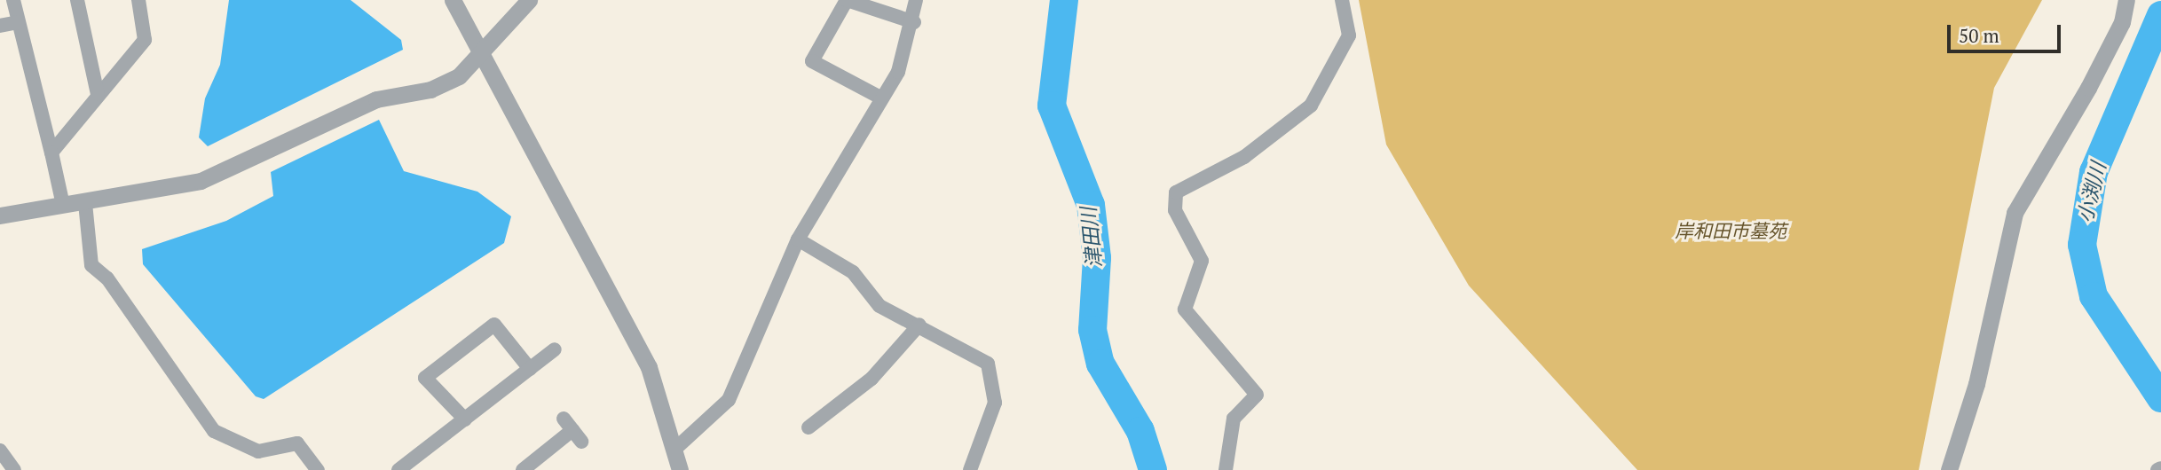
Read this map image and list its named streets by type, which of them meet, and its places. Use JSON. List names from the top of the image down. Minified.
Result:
{"water":["小渕川","津田川"],"parks":["岸和田市墓苑"],"scale_bar":"50 m"}
